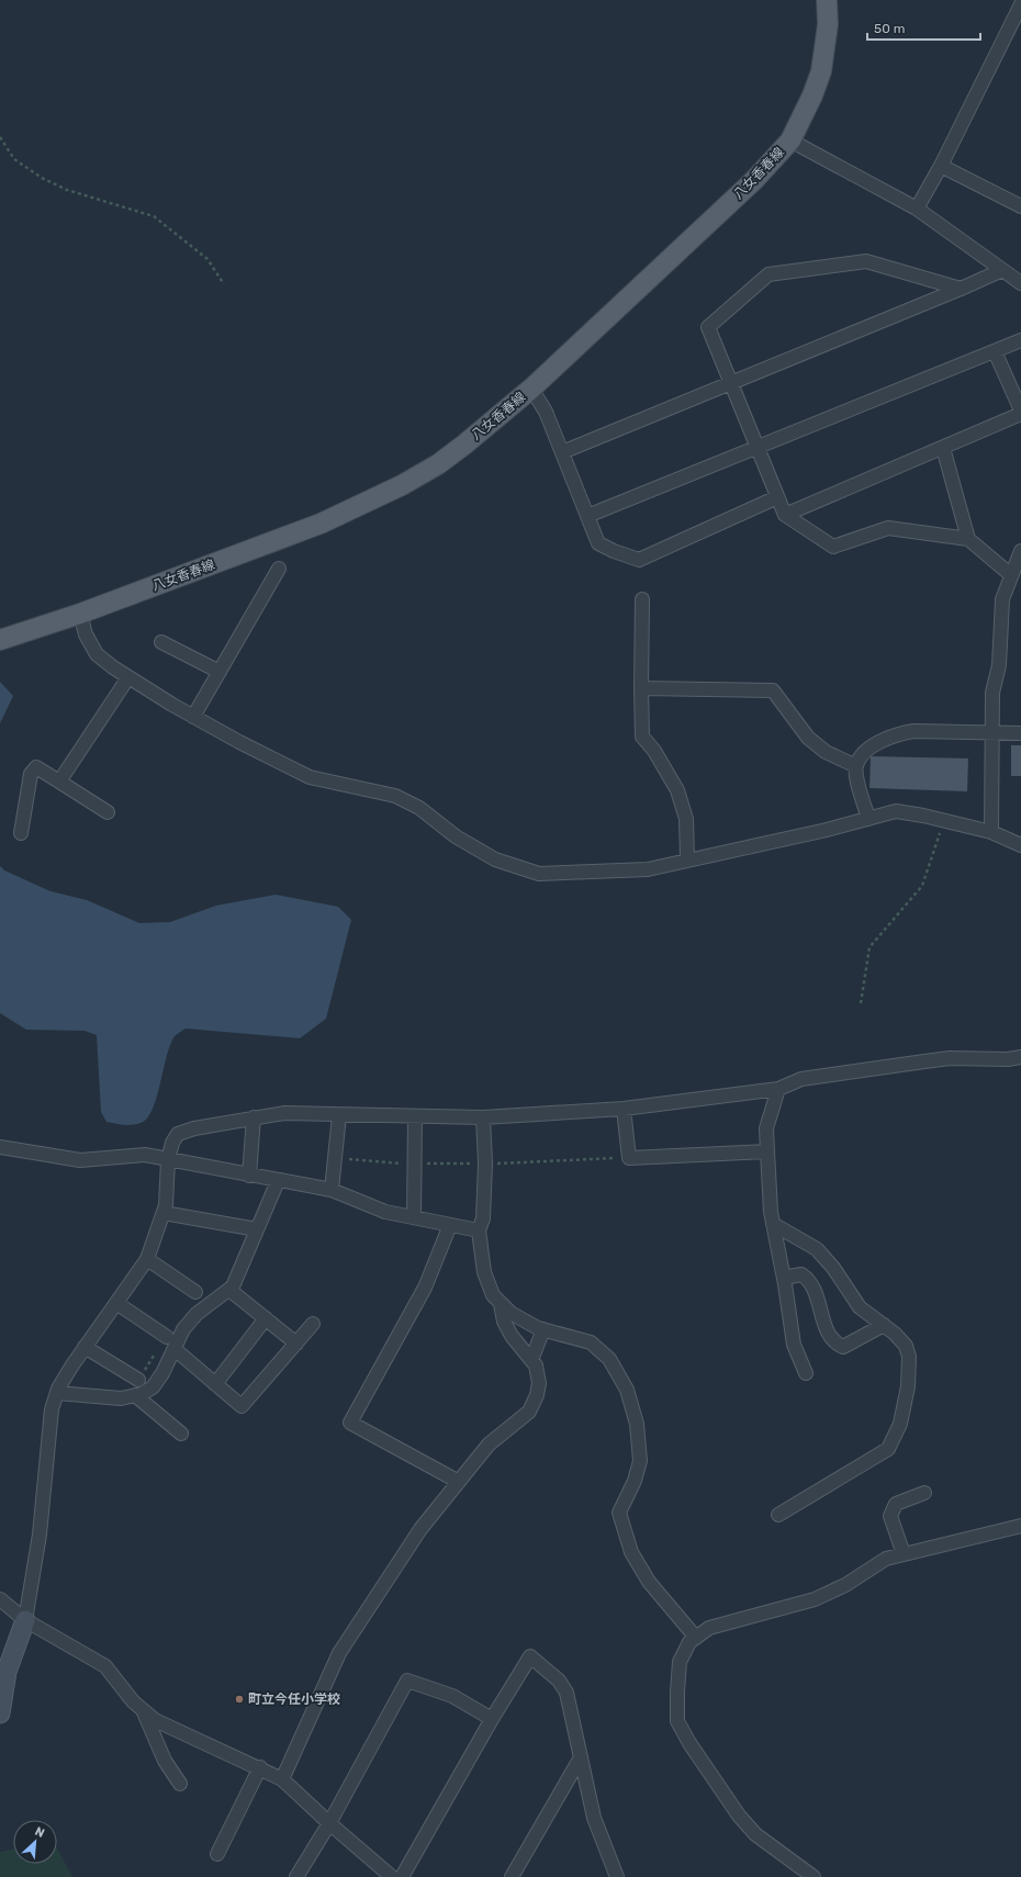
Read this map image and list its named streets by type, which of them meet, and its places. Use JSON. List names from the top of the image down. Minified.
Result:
{"streets":{"main road":["八女香春線"]},"places":["町立今任小学校"],"scale_bar":"50 m","north":"top right"}
